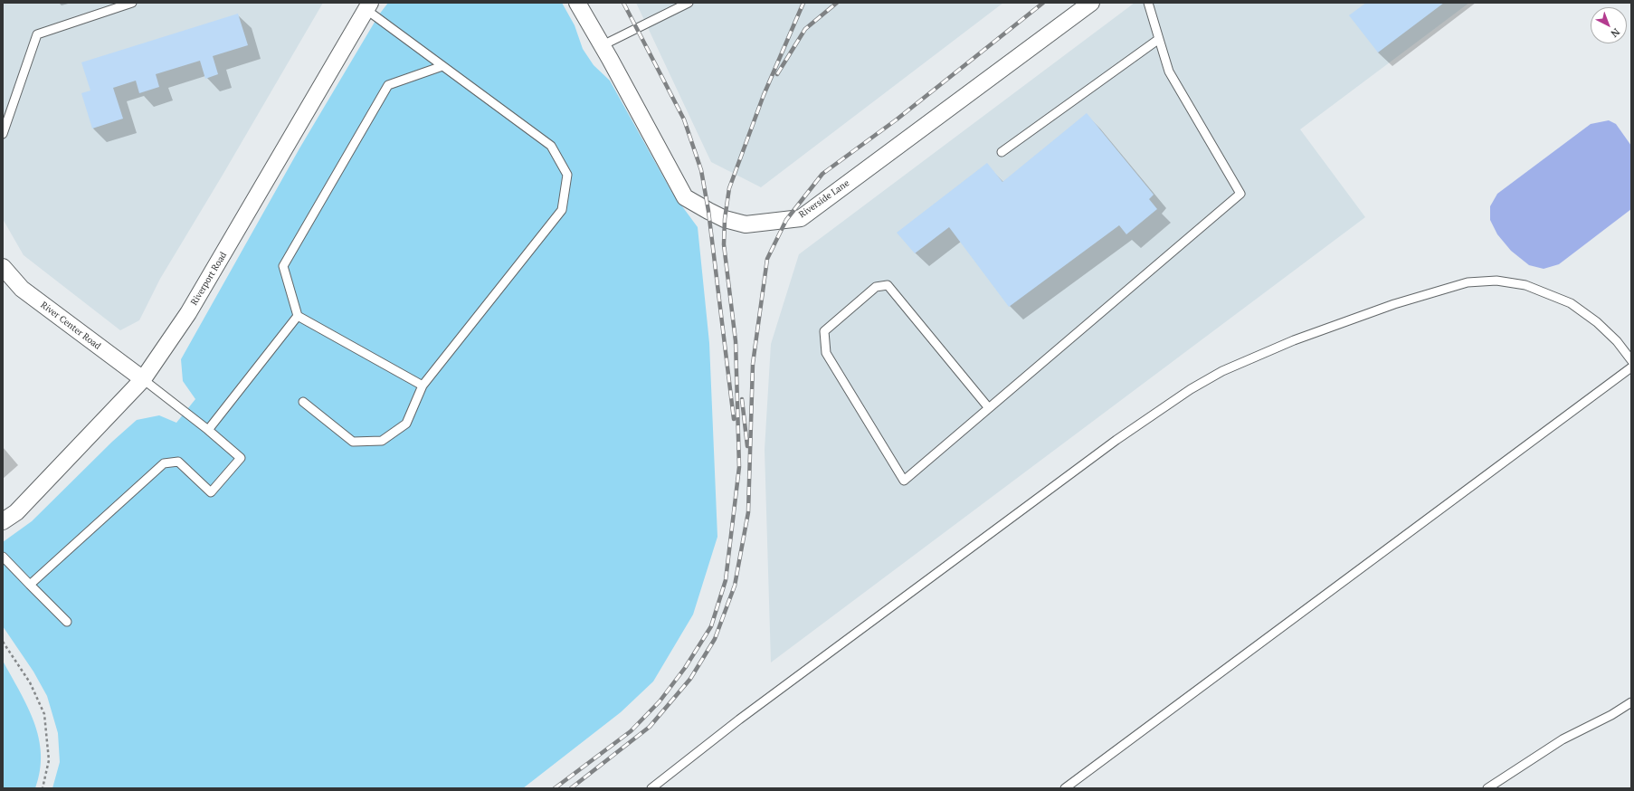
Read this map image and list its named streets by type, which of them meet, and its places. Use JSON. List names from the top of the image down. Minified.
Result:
{"streets":{"street":["Riverside Lane","Riverport Road","River Center Road"]},"crossings":[["Riverport Road","River Center Road"]],"north":"bottom right"}
